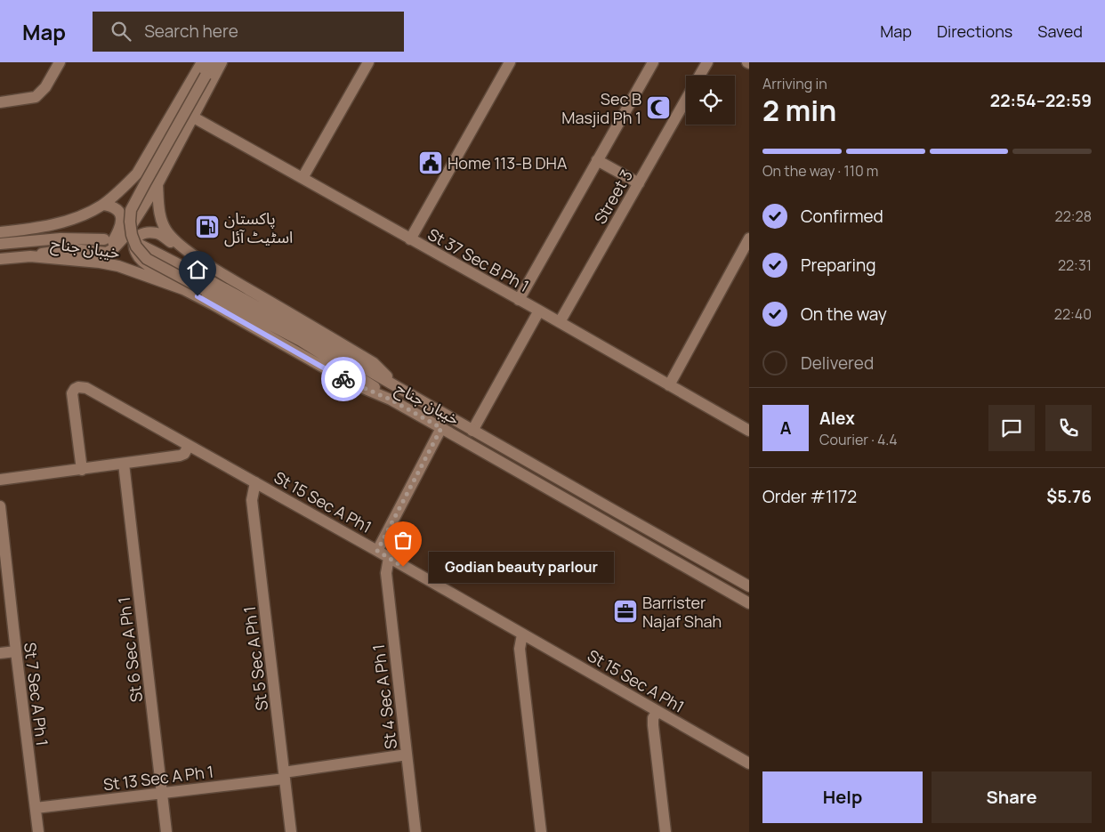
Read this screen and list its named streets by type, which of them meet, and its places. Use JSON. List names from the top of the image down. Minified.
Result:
{"streets":{"street":["Street 3","خیبان جناح","St 37 Sec B Ph 1","St 15 Sec A Ph1","St 6 Sec A Ph 1","St 5 Sec A Ph 1","St 7 Sec A Ph 1","St 4 Sec A Ph 1","St 13 Sec A Ph 1"]},"crossings":[["Street 3","St 37 Sec B Ph 1"],["St 15 Sec A Ph1","St 5 Sec A Ph 1"],["St 15 Sec A Ph1","St 4 Sec A Ph 1"],["St 6 Sec A Ph 1","St 13 Sec A Ph 1"],["St 5 Sec A Ph 1","St 13 Sec A Ph 1"],["St 7 Sec A Ph 1","St 13 Sec A Ph 1"],["St 4 Sec A Ph 1","St 13 Sec A Ph 1"]],"places":{"mosque":["Sec B Masjid Ph 1"],"public building":["Home 113-B DHA"],"fuel station":["پاکستان اسٹیٹ آئل"],"other":["Godian beauty parlour"],"office":["Barrister Najaf Shah"]},"page":{"header":"Map","search":"Search here","nav":["Map","Directions","Saved"],"heading":["2 min","Arriving in","22:54–22:59"],"panel":["Alex","Courier · 4.4","Order #1172","$5.76"],"bar":"On the way · 110 m","list":[["Confirmed","22:28"],["Preparing","22:31"],["On the way","22:40"],"Delivered"],"round":"A","bubble":"Godian beauty parlour","buttons":["Help","Share"]}}
